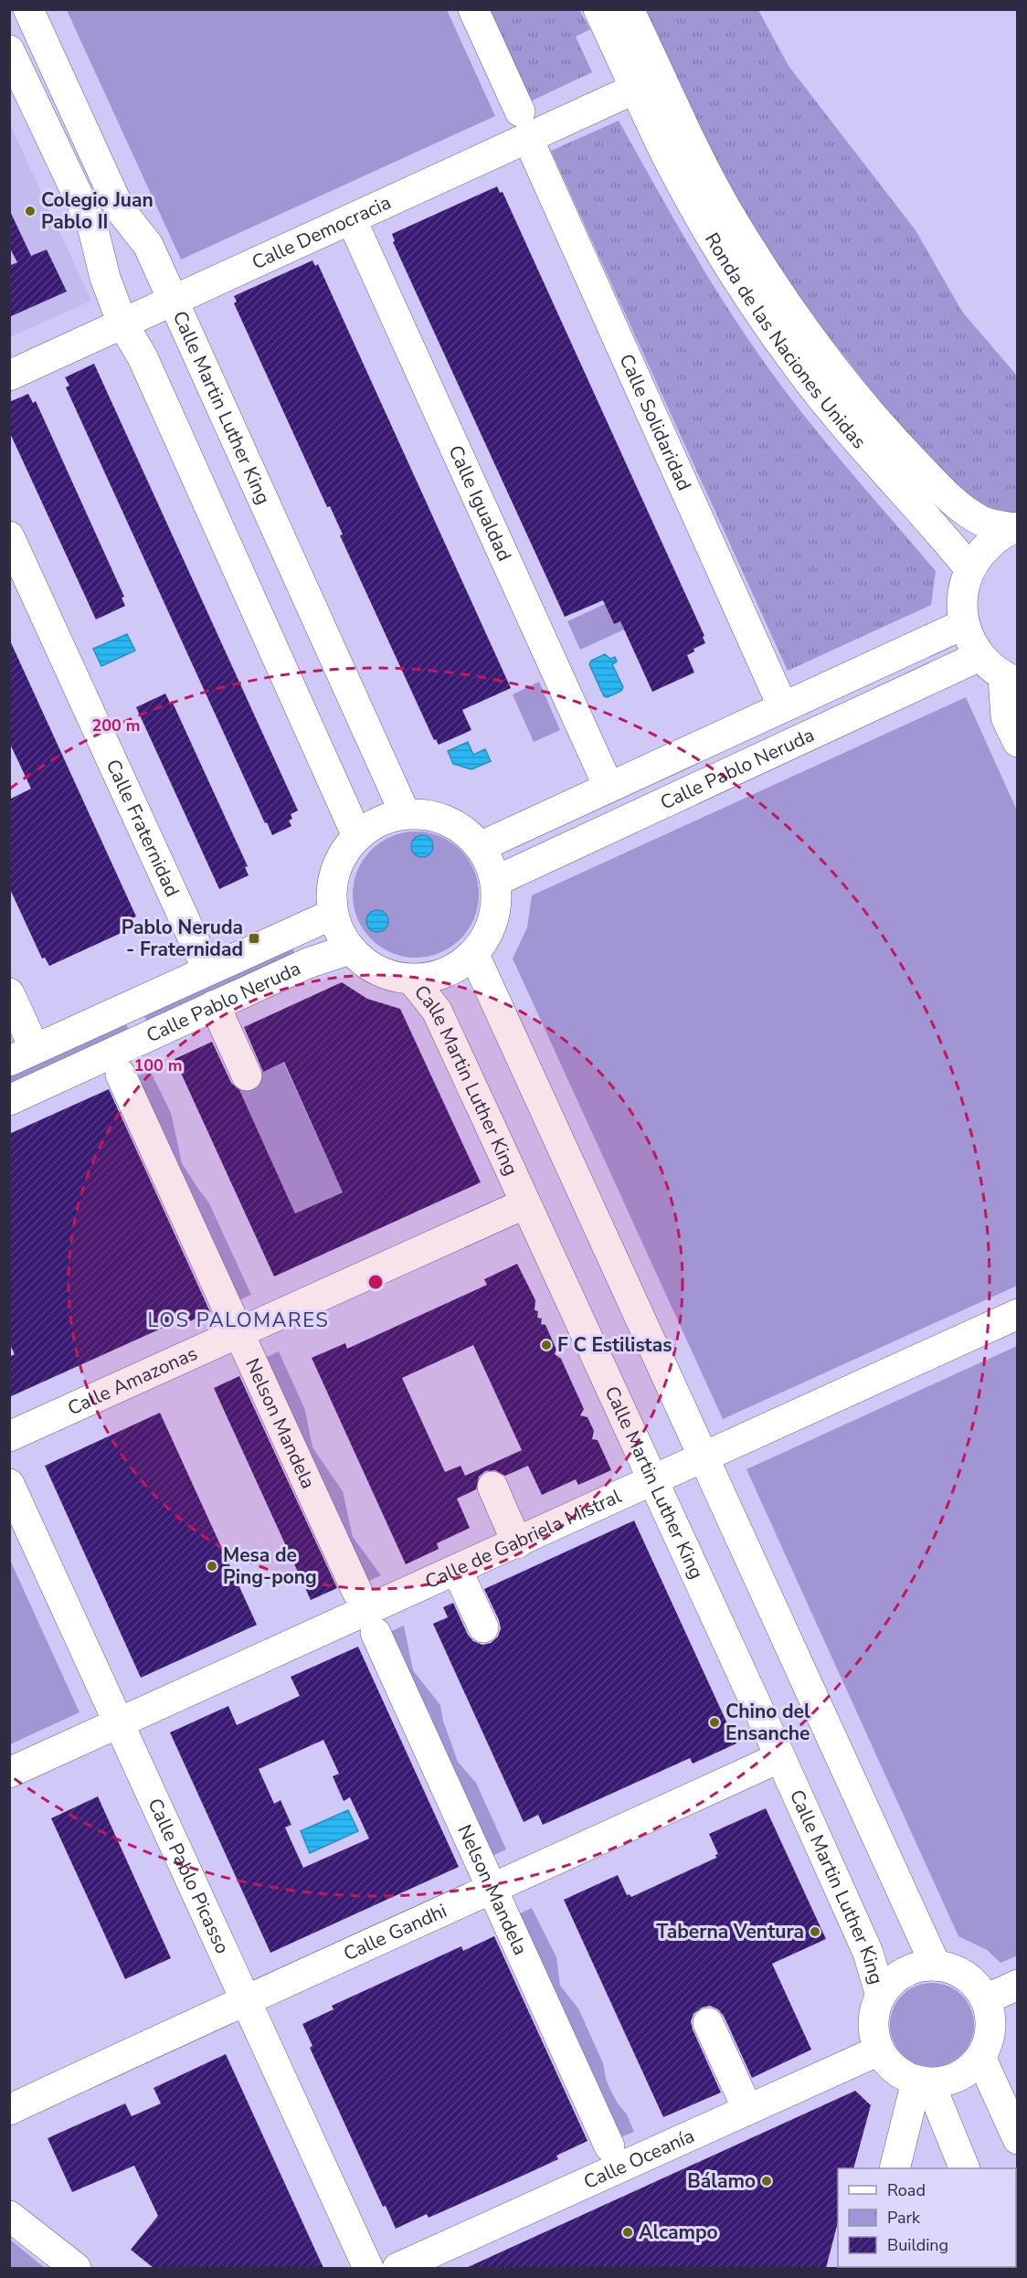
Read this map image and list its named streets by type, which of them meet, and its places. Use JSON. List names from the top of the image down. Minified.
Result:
{"streets":{"street":["Calle Democracia","Ronda de las Naciones Unidas","Calle Martin Luther King","Calle Solidaridad","Calle Igualdad","Calle Pablo Neruda","Calle Fraternidad","Calle Amazonas","Nelson Mandela","Calle de Gabriela Mistral","Calle Pablo Picasso","Calle Gandhi","Calle Oceanía"]},"crossings":[["Calle Democracia","Ronda de las Naciones Unidas"],["Calle Democracia","Calle Martin Luther King"],["Calle Democracia","Calle Solidaridad"],["Calle Democracia","Calle Igualdad"],["Ronda de las Naciones Unidas","Calle Pablo Neruda"],["Calle Martin Luther King","Calle Pablo Neruda"],["Calle Martin Luther King","Calle Amazonas"],["Calle Martin Luther King","Calle de Gabriela Mistral"],["Calle Martin Luther King","Calle Gandhi"],["Calle Martin Luther King","Calle Oceanía"],["Calle Solidaridad","Calle Pablo Neruda"],["Calle Igualdad","Calle Pablo Neruda"],["Calle Pablo Neruda","Calle Fraternidad"],["Calle Amazonas","Nelson Mandela"],["Nelson Mandela","Calle Gandhi"],["Calle de Gabriela Mistral","Calle Pablo Picasso"],["Calle Pablo Picasso","Calle Gandhi"]],"districts":["LOS PALOMARES"],"places":{"other":["Colegio Juan Pablo II","F C Estilistas","Mesa de Ping-pong","Chino del Ensanche","Taberna Ventura","Bálamo","Alcampo"],"transit":["Pablo Neruda - Fraternidad"]},"legend":["Road","Park","Building"],"rings":["200 m","100 m"]}
